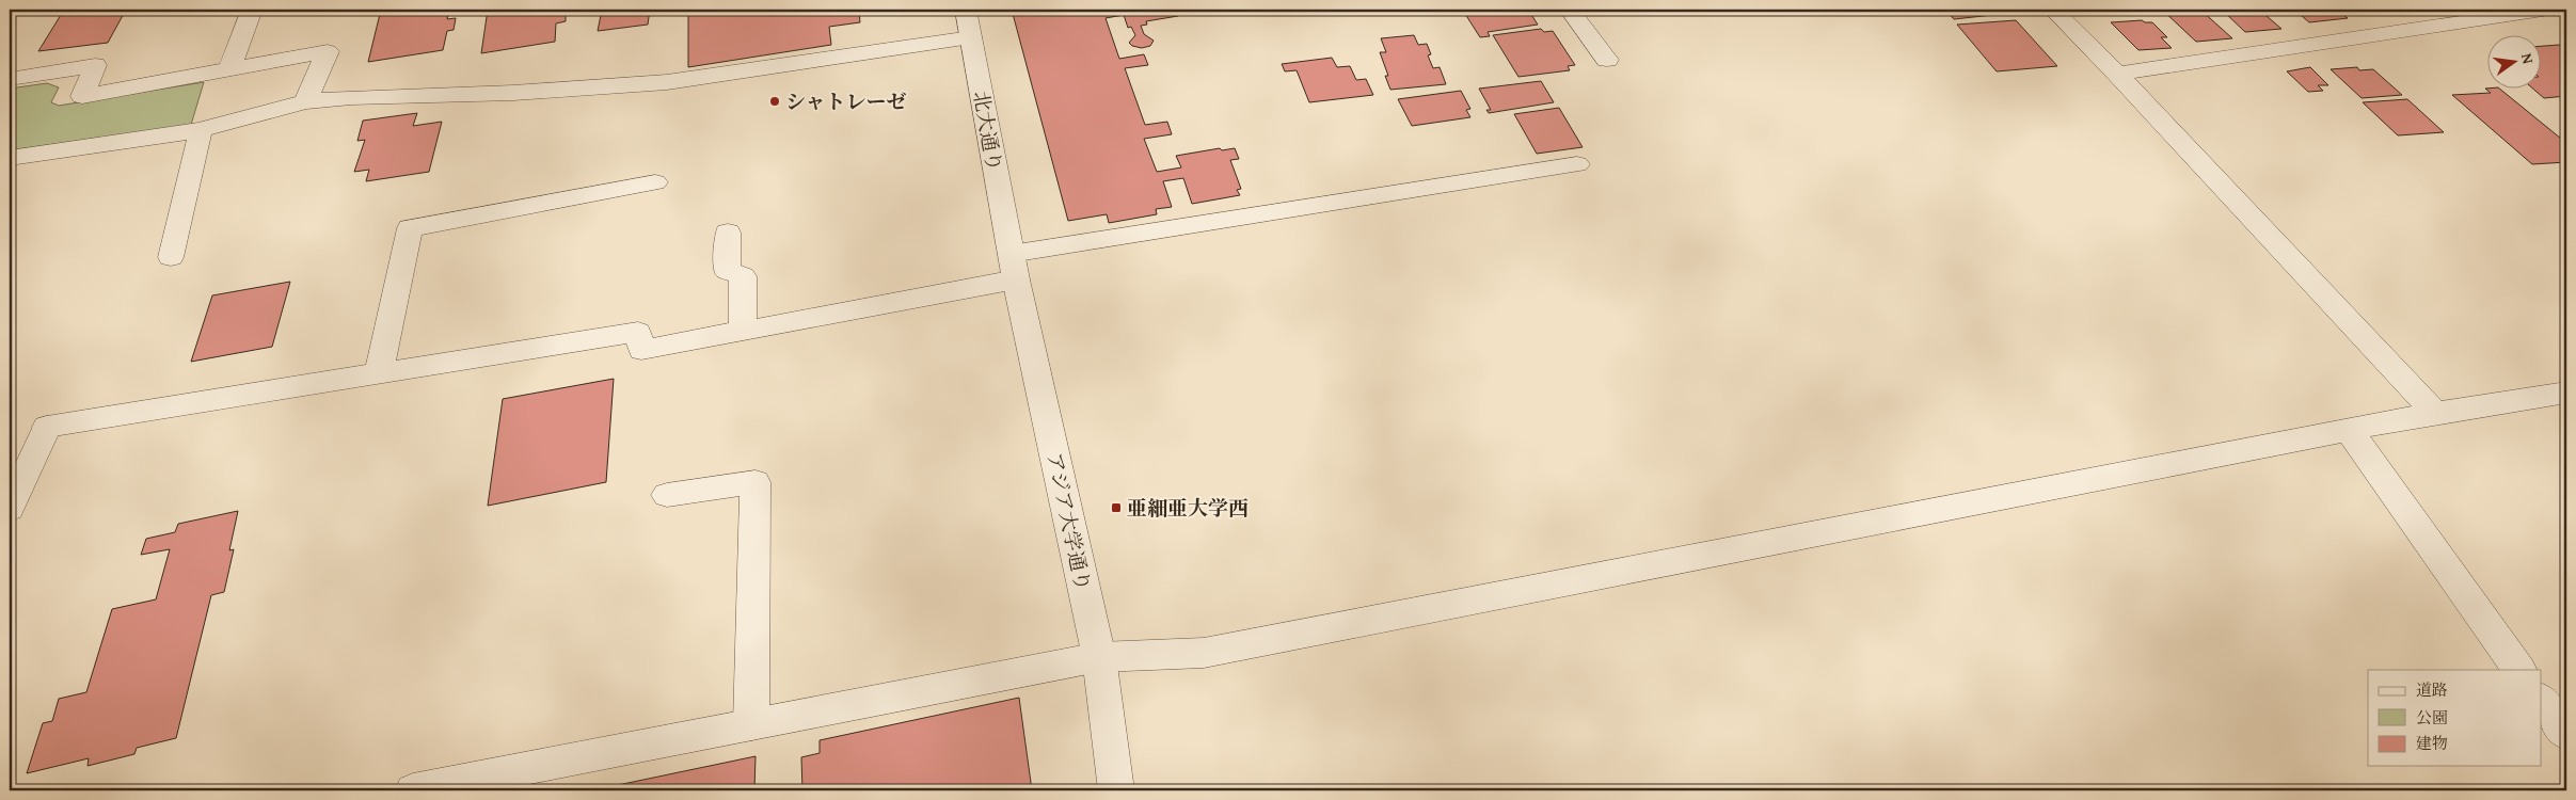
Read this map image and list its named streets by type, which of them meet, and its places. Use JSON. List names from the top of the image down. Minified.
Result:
{"streets":{"street":["北大通り","アジア大学通り"]},"crossings":[["北大通り","アジア大学通り"]],"places":{"other":["シャトレーゼ"],"transit":["亜細亜大学西"]},"legend":["道路","公園","建物"],"north":"right"}
